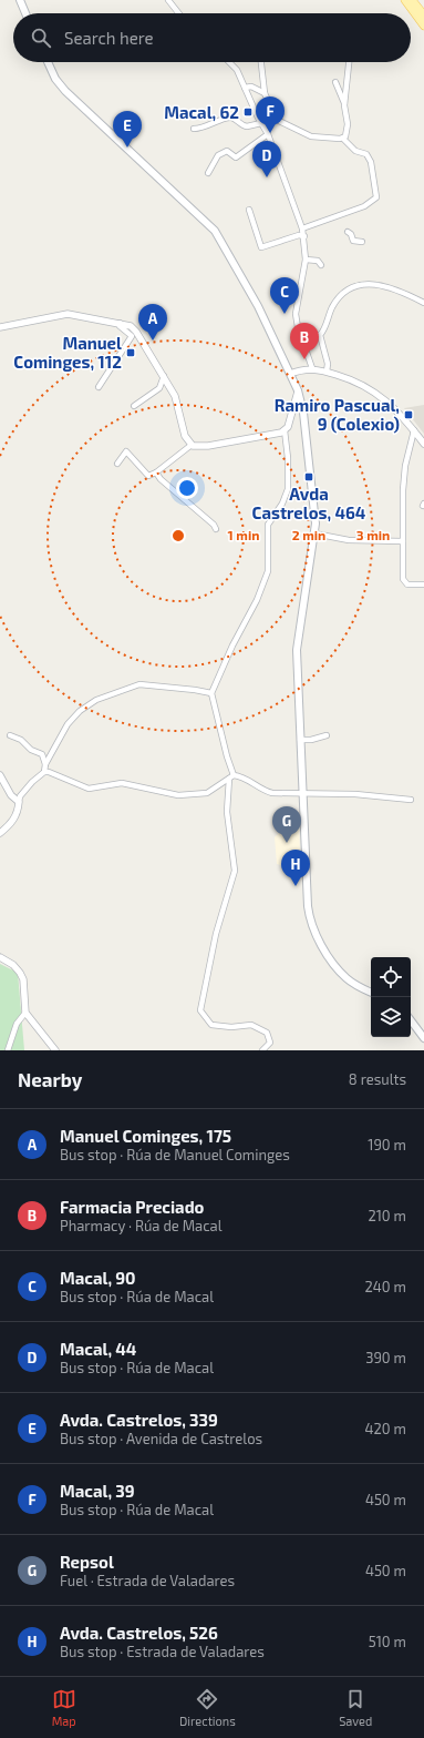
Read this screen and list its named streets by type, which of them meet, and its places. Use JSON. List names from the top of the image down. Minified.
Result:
{"places":{"transit":["Macal, 62","Manuel Cominges, 112","Ramiro Pascual, 9 (Colexio)","Avda Castrelos, 464"]},"page":{"search":"Search here","pins":["F","E","D","C","A","B","G","H"],"heading":["Nearby","8 results"],"list":[{"mark":"A","name":"Manuel Cominges, 175","note":"Bus stop · Rúa de Manuel Cominges","value":"190 m"},{"mark":"B","name":"Farmacia Preciado","note":"Pharmacy · Rúa de Macal","value":"210 m"},{"mark":"C","name":"Macal, 90","note":"Bus stop · Rúa de Macal","value":"240 m"},{"mark":"D","name":"Macal, 44","note":"Bus stop · Rúa de Macal","value":"390 m"},{"mark":"E","name":"Avda. Castrelos, 339","note":"Bus stop · Avenida de Castrelos","value":"420 m"},{"mark":"F","name":"Macal, 39","note":"Bus stop · Rúa de Macal","value":"450 m"},{"mark":"G","name":"Repsol","note":"Fuel · Estrada de Valadares","value":"450 m"},{"mark":"H","name":"Avda. Castrelos, 526","note":"Bus stop · Estrada de Valadares","value":"510 m"}],"nav":["Map","Directions","Saved"]},"rings":["1 min","2 min","3 min"]}
